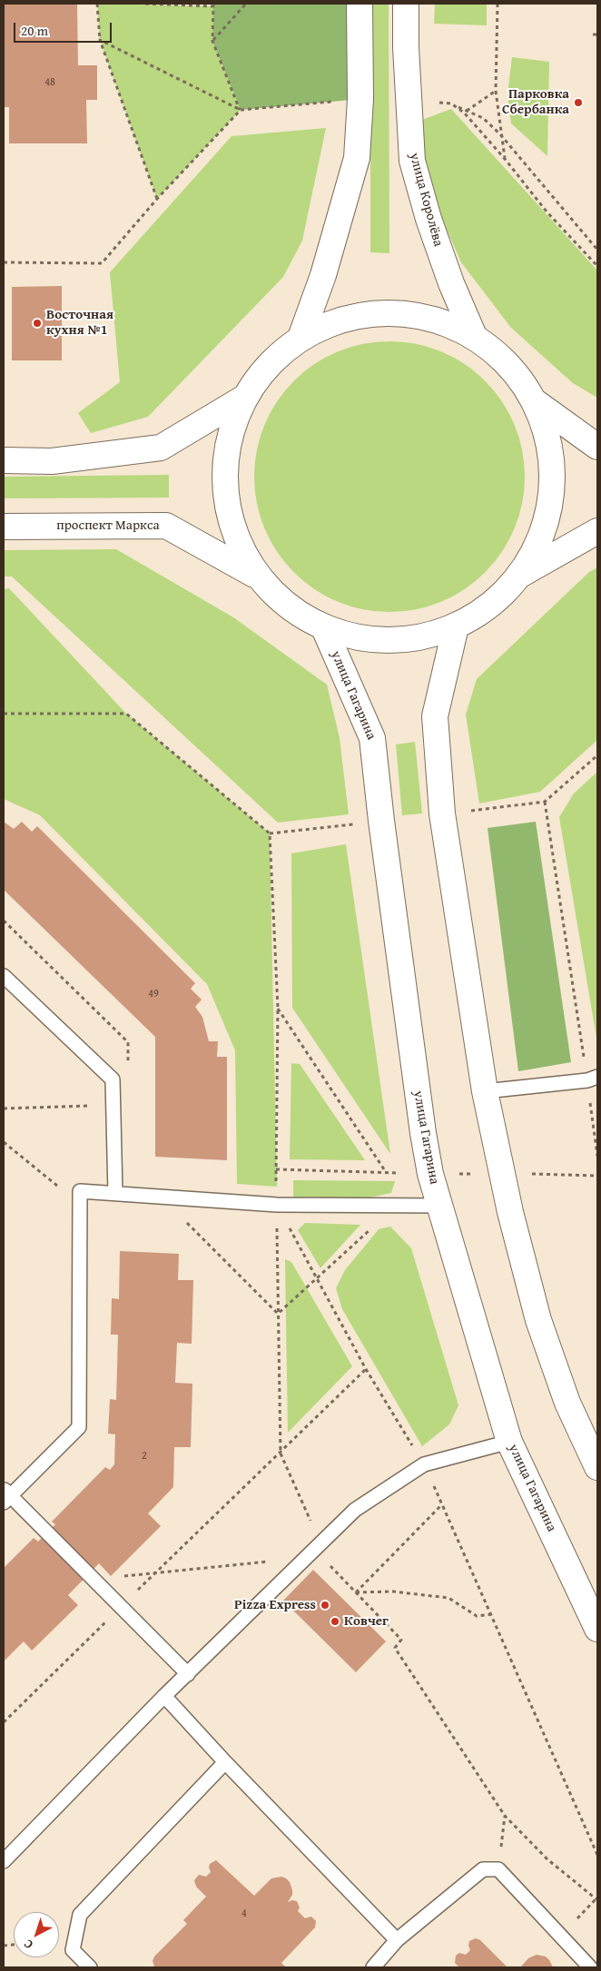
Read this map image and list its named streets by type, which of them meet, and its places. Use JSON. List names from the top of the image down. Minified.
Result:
{"streets":{"main road":["улица Королёва","проспект Маркса","улица Гагарина"]},"places":["Парковка Сбербанка","Восточная кухня №1","Pizza Express","Ковчег"],"house_numbers":["48","49","2","4"],"scale_bar":"20 m","north":"bottom left"}
